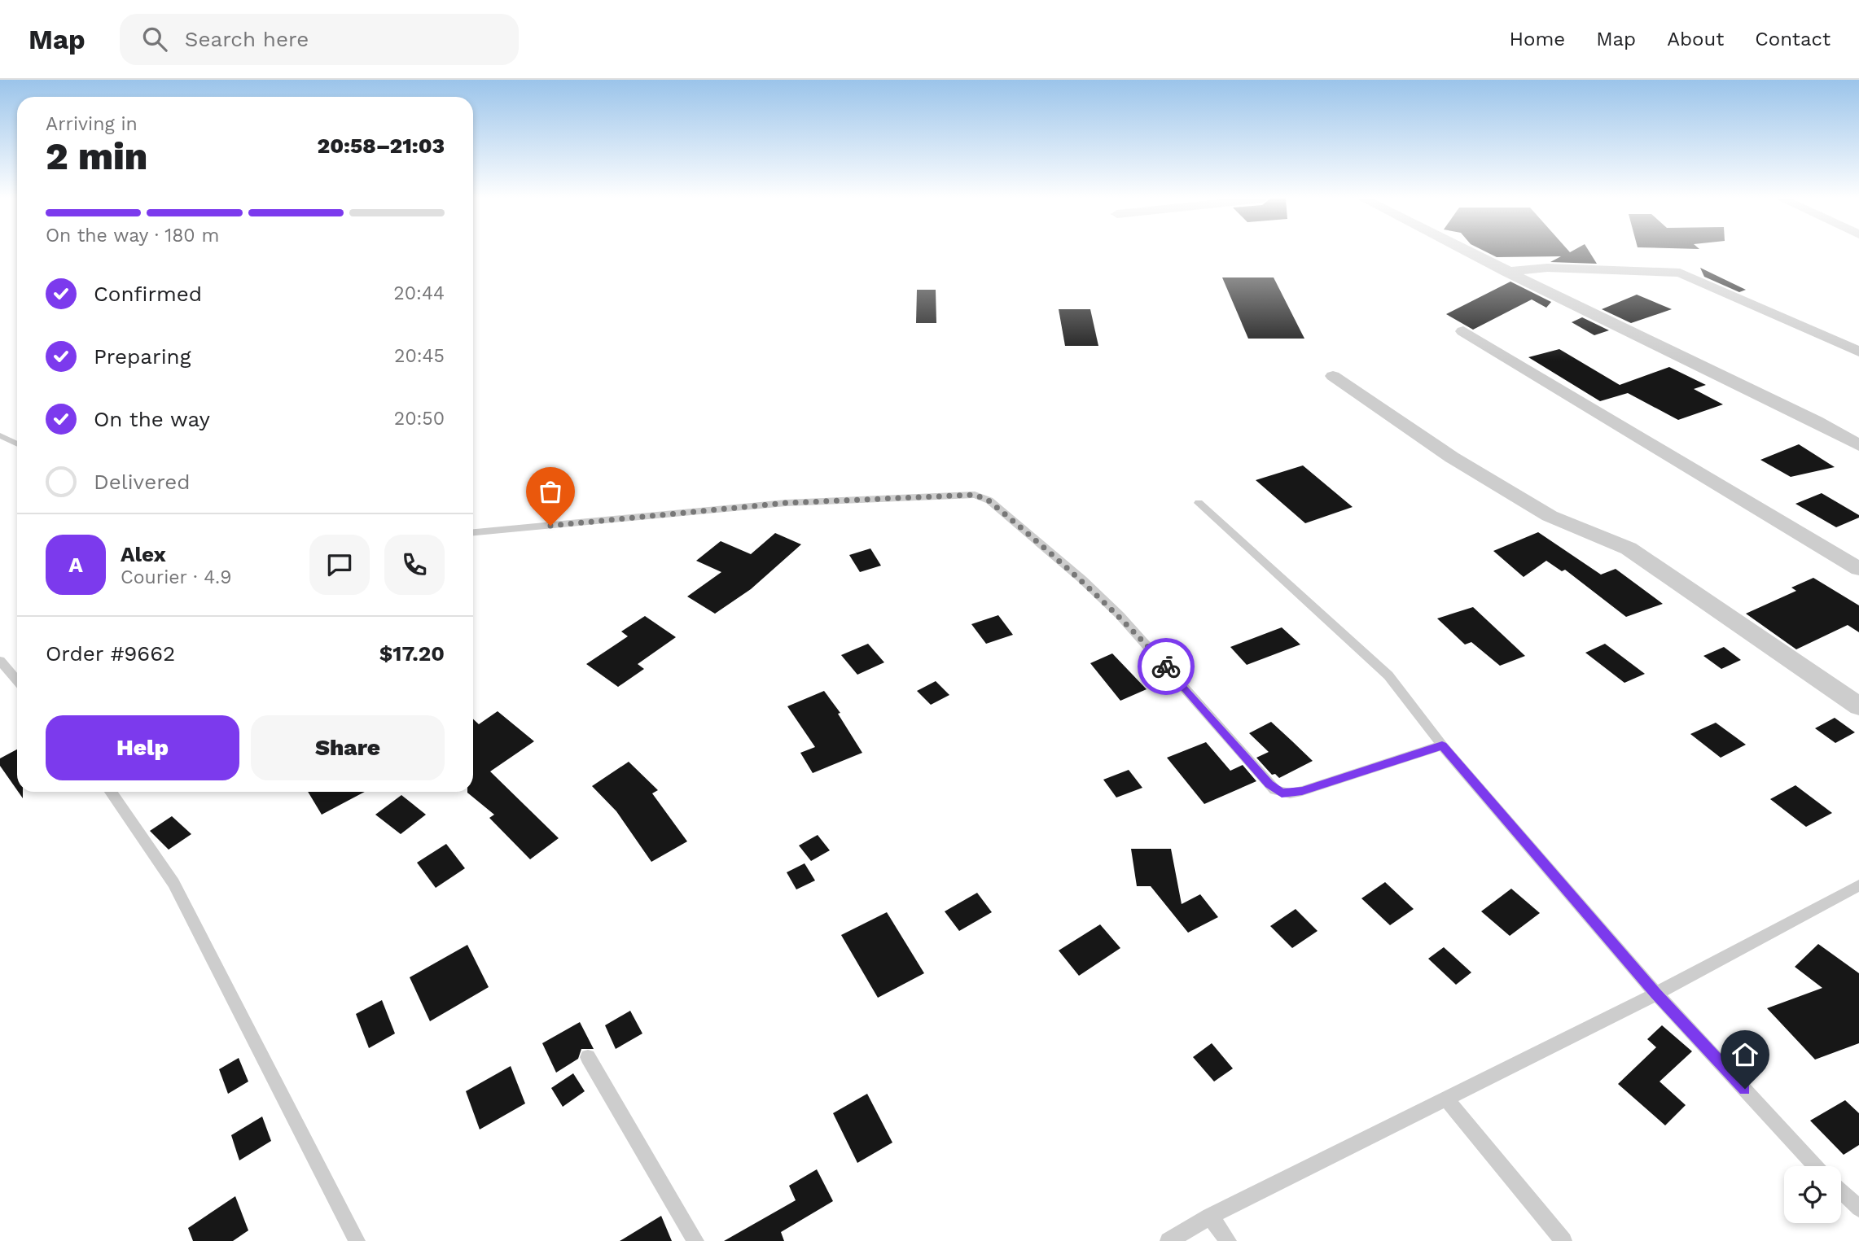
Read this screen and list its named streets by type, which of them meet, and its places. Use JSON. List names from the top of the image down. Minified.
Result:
{"page":{"header":"Map","search":"Search here","nav":["Home","Map","About","Contact"],"heading":["2 min","Arriving in","20:58–21:03"],"panel":["Alex","Courier · 4.9","Order #9662","$17.20"],"bar":"On the way · 180 m","list":[["Confirmed","20:44"],["Preparing","20:45"],["On the way","20:50"],"Delivered"],"round":"A","buttons":["Help","Share"]}}
